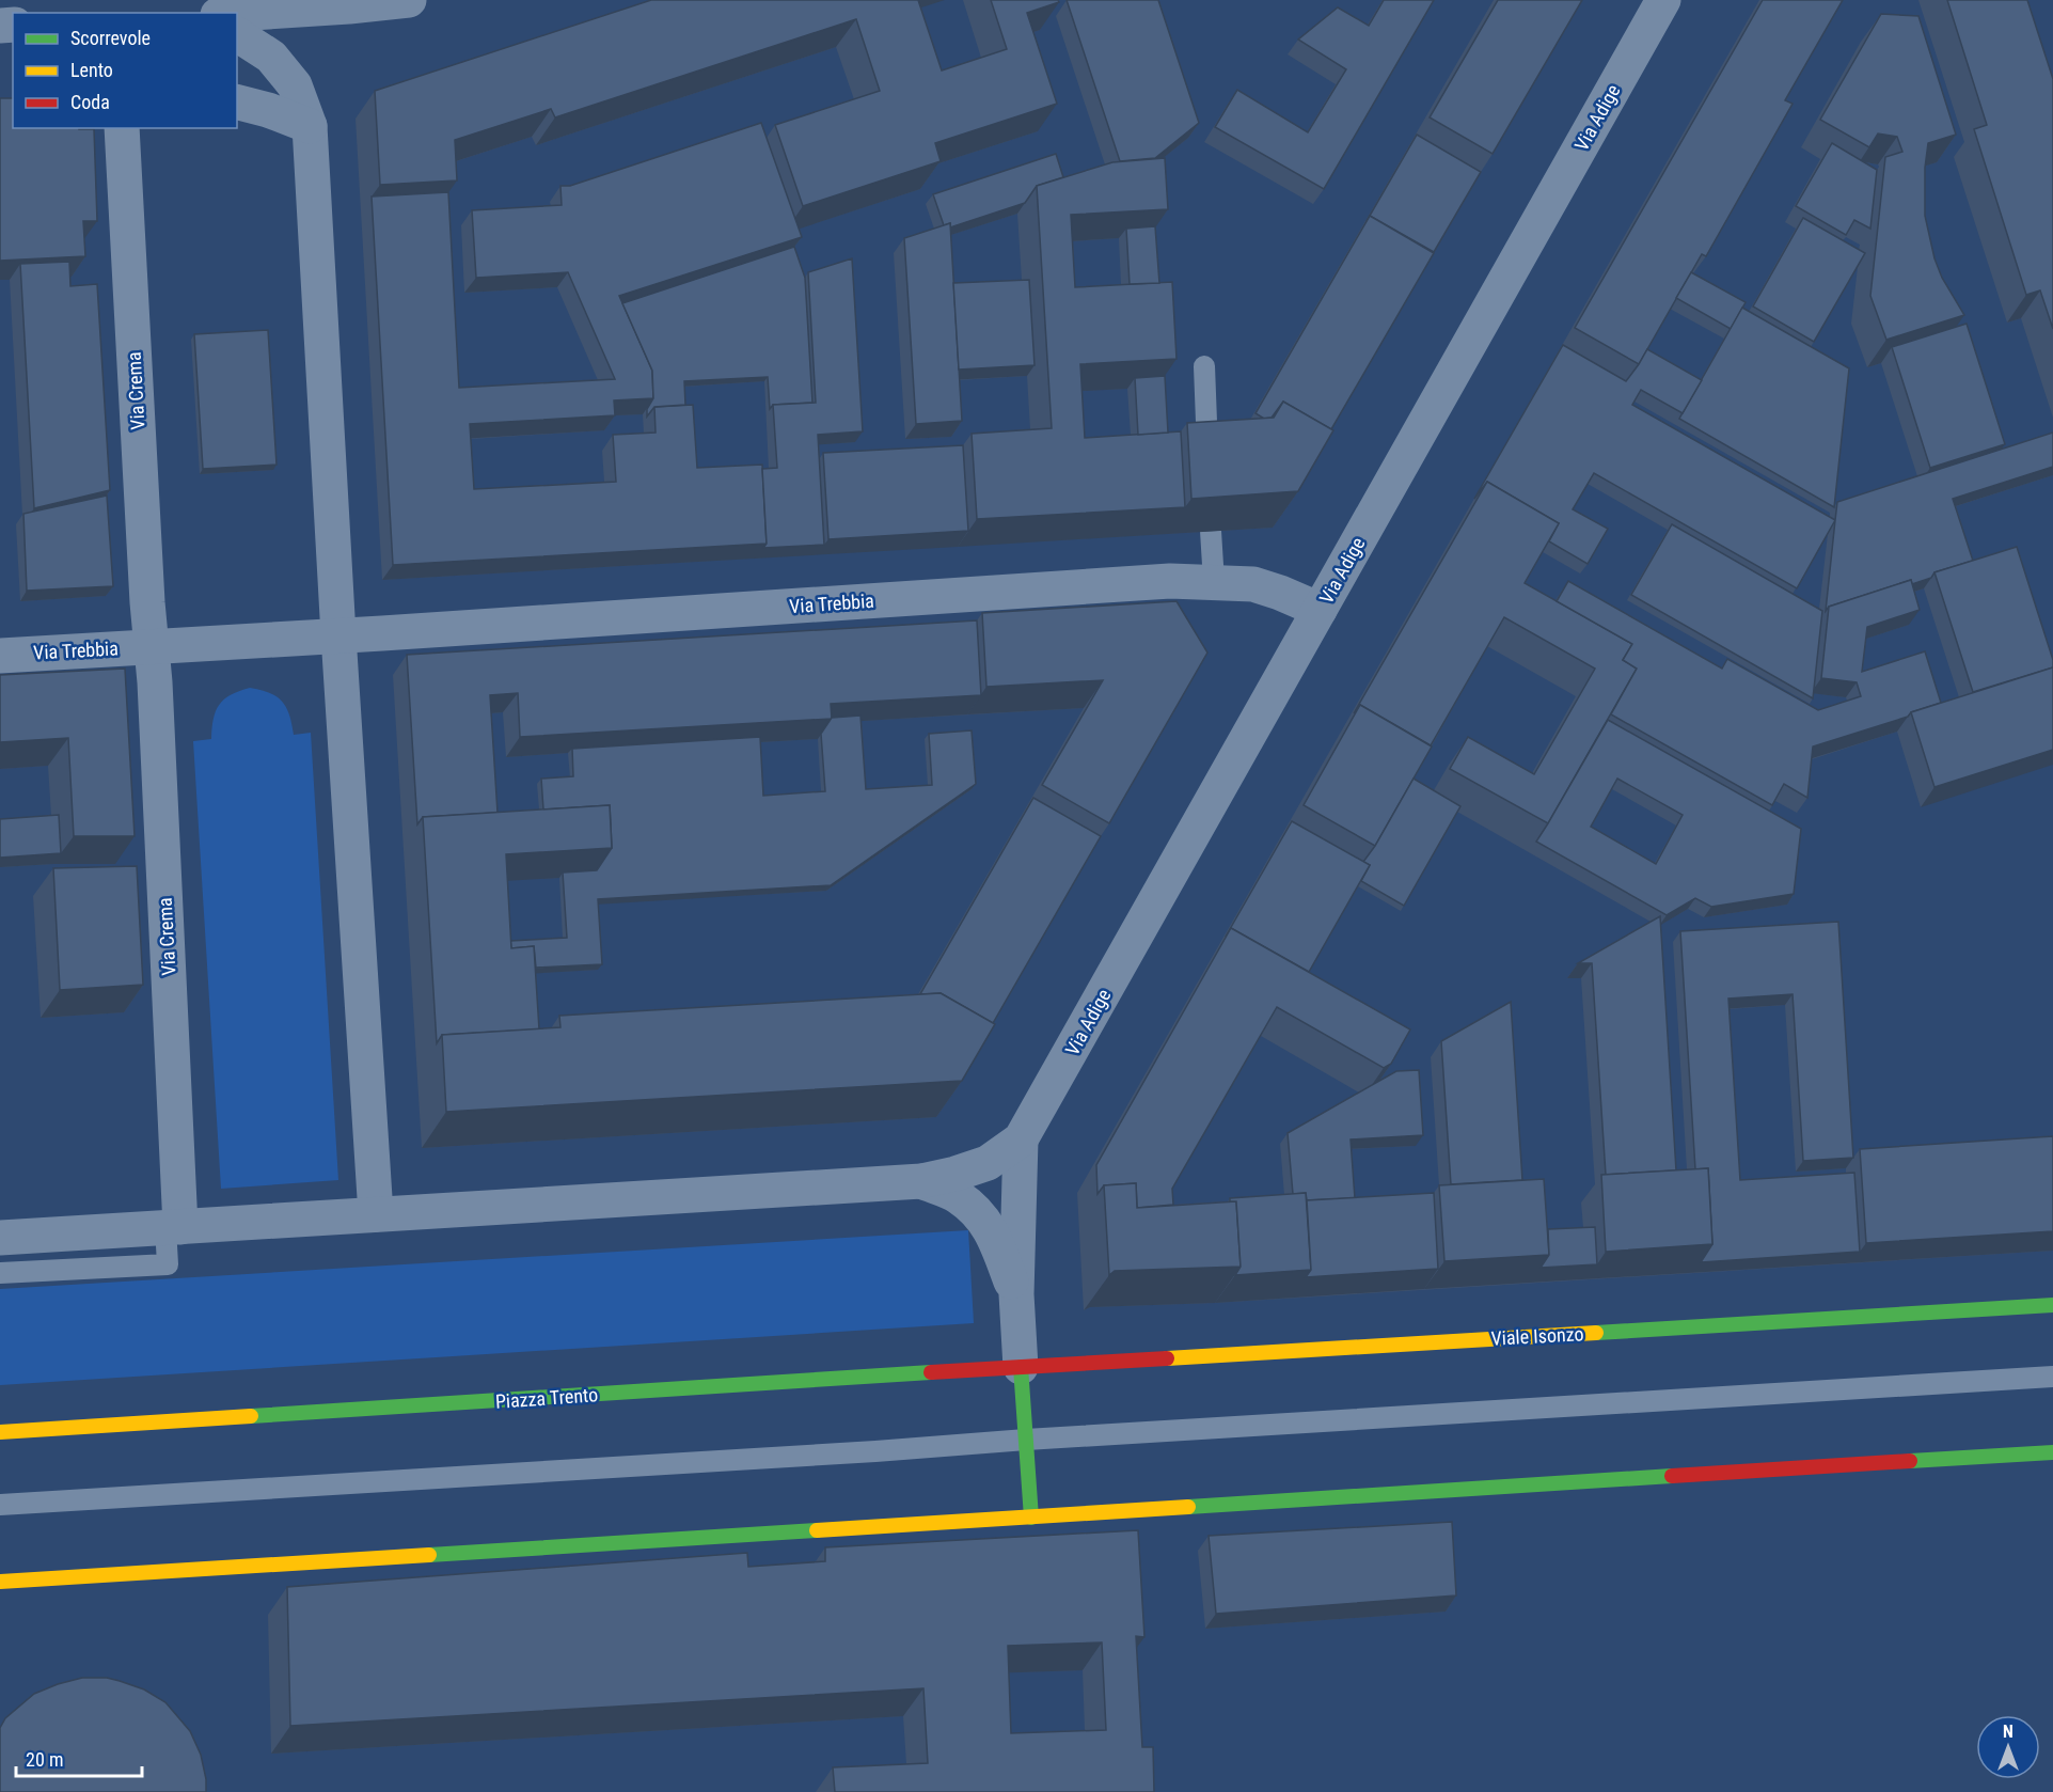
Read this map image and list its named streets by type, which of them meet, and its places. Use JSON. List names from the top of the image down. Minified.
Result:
{"streets":{"main road":["Viale Isonzo","Piazza Trento"],"street":["Via Adige","Via Crema","Via Trebbia"]},"crossings":[["Via Adige","Via Trebbia"],["Via Crema","Via Trebbia"],["Viale Isonzo","Piazza Trento"]],"legend":["Scorrevole","Lento","Coda"],"scale_bar":"20 m","north":"top"}
